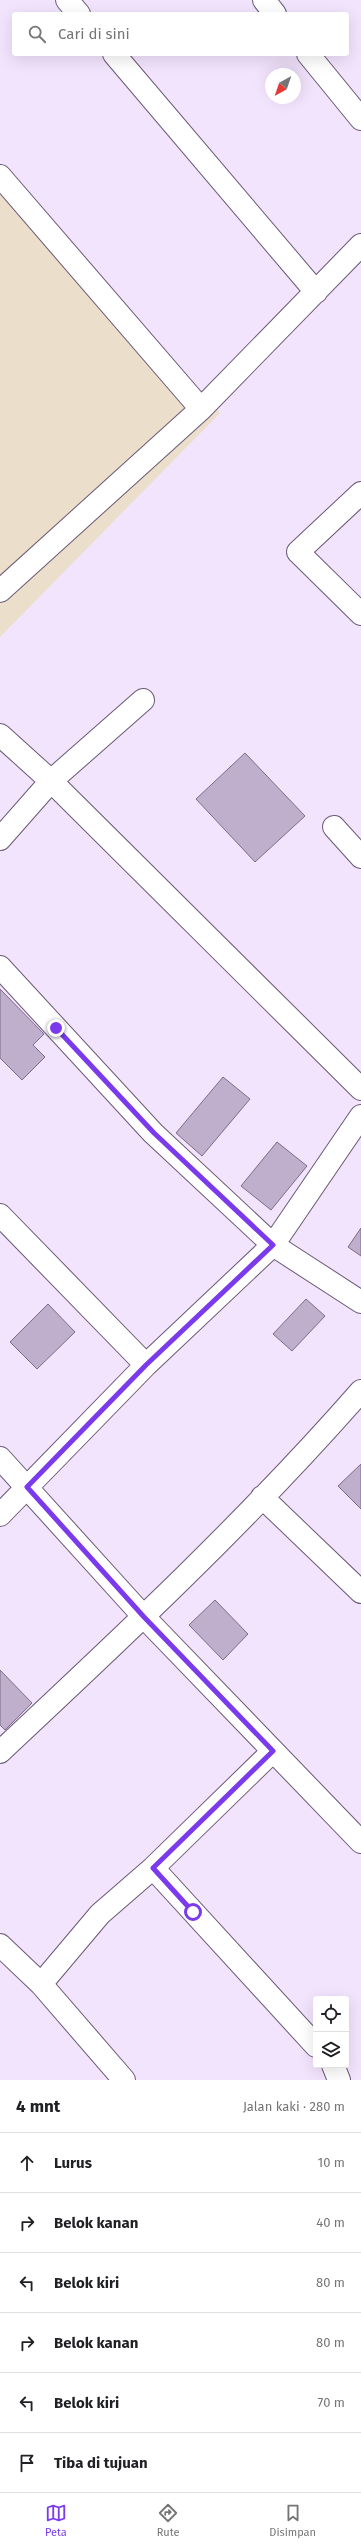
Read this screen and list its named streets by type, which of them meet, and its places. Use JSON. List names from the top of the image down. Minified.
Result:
{"north":"bottom left","page":{"search":"Cari di sini","heading":["4 mnt","Jalan kaki · 280 m"],"list":[["Lurus","10 m"],["Belok kanan","40 m"],["Belok kiri","80 m"],["Belok kanan","80 m"],["Belok kiri","70 m"],"Tiba di tujuan"],"nav":["Peta","Rute","Disimpan"]}}
